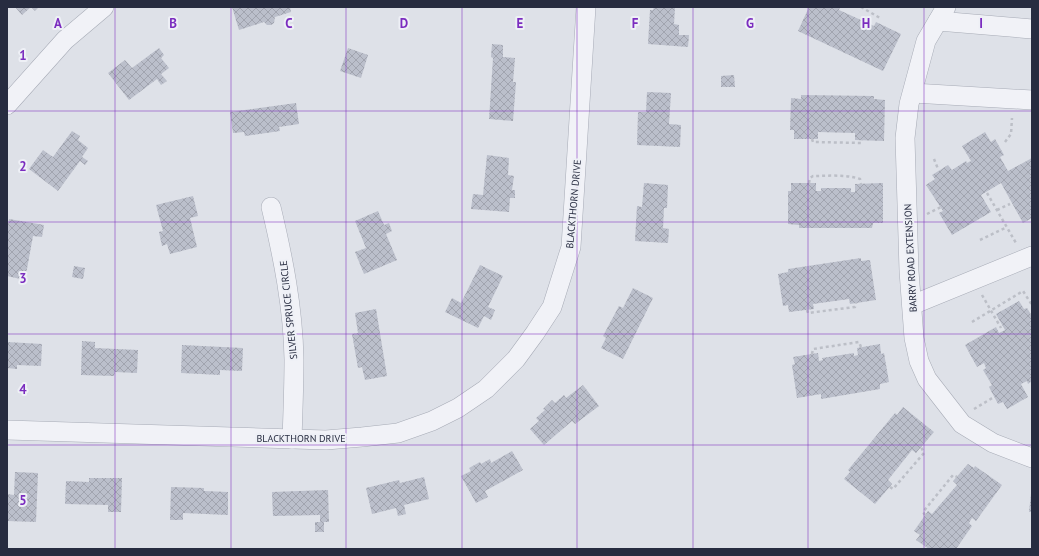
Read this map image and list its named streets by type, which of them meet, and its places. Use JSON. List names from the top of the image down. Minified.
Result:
{"streets":{"street":["BLACKTHORN DRIVE","BARRY ROAD EXTENSION","SILVER SPRUCE CIRCLE"]},"crossings":[["BLACKTHORN DRIVE","SILVER SPRUCE CIRCLE"]],"grid":{"columns":["A","B","C","D","E","F","G","H","I"],"rows":["1","2","3","4","5"]}}
